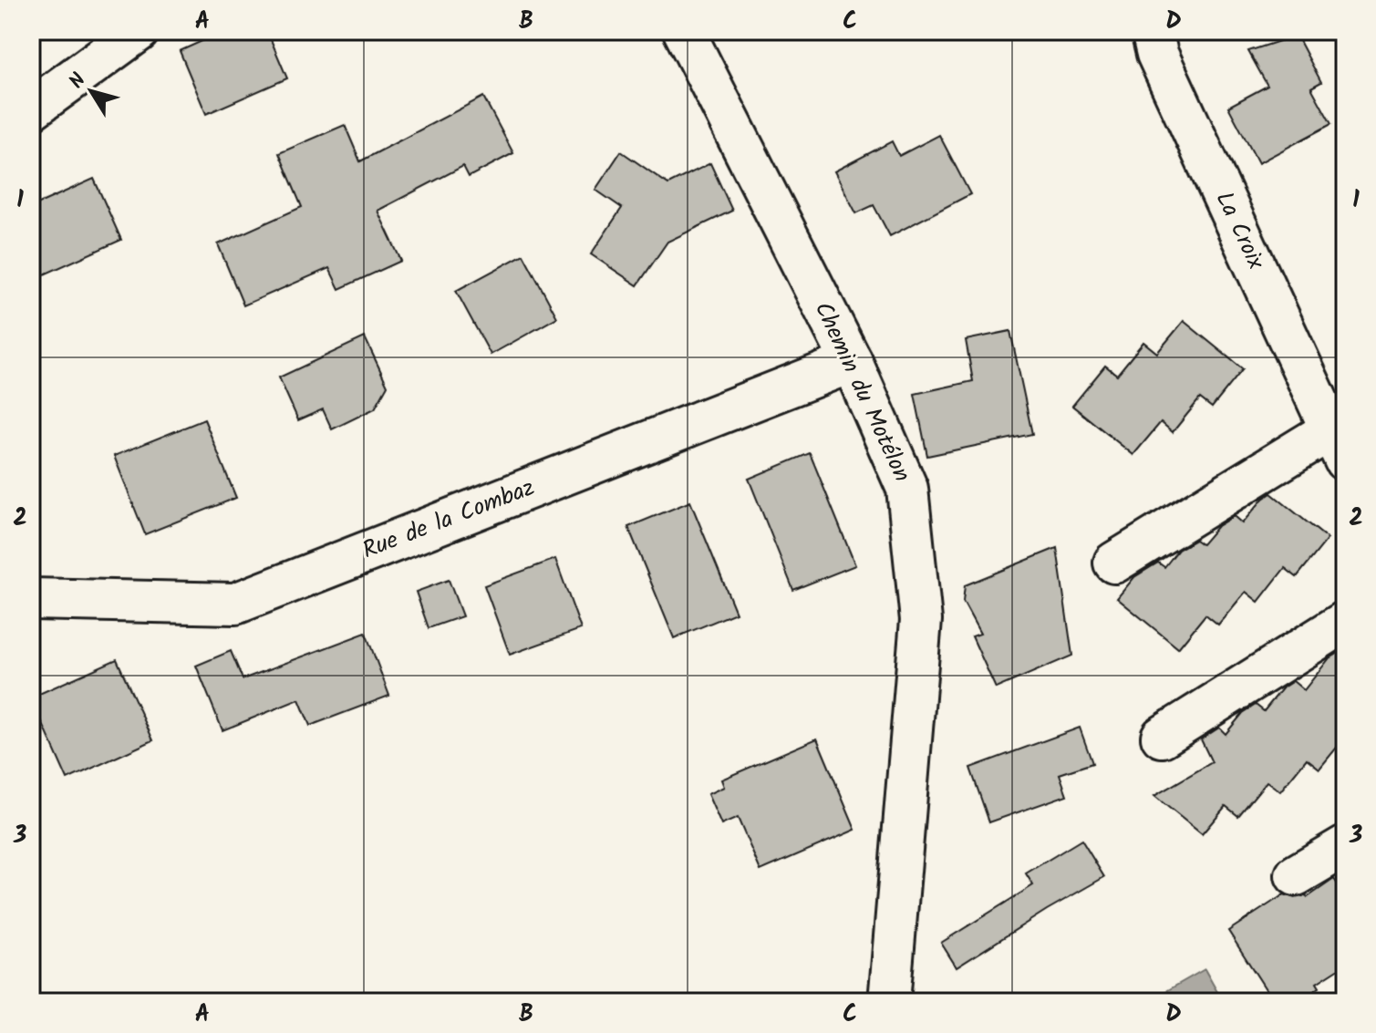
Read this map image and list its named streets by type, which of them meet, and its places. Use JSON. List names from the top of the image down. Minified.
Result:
{"streets":{"street":["La Croix","Chemin du Motélon","Rue de la Combaz"]},"crossings":[["Chemin du Motélon","Rue de la Combaz"]],"north":"top left","grid":{"columns":["A","B","C","D"],"rows":["1","2","3"]}}
